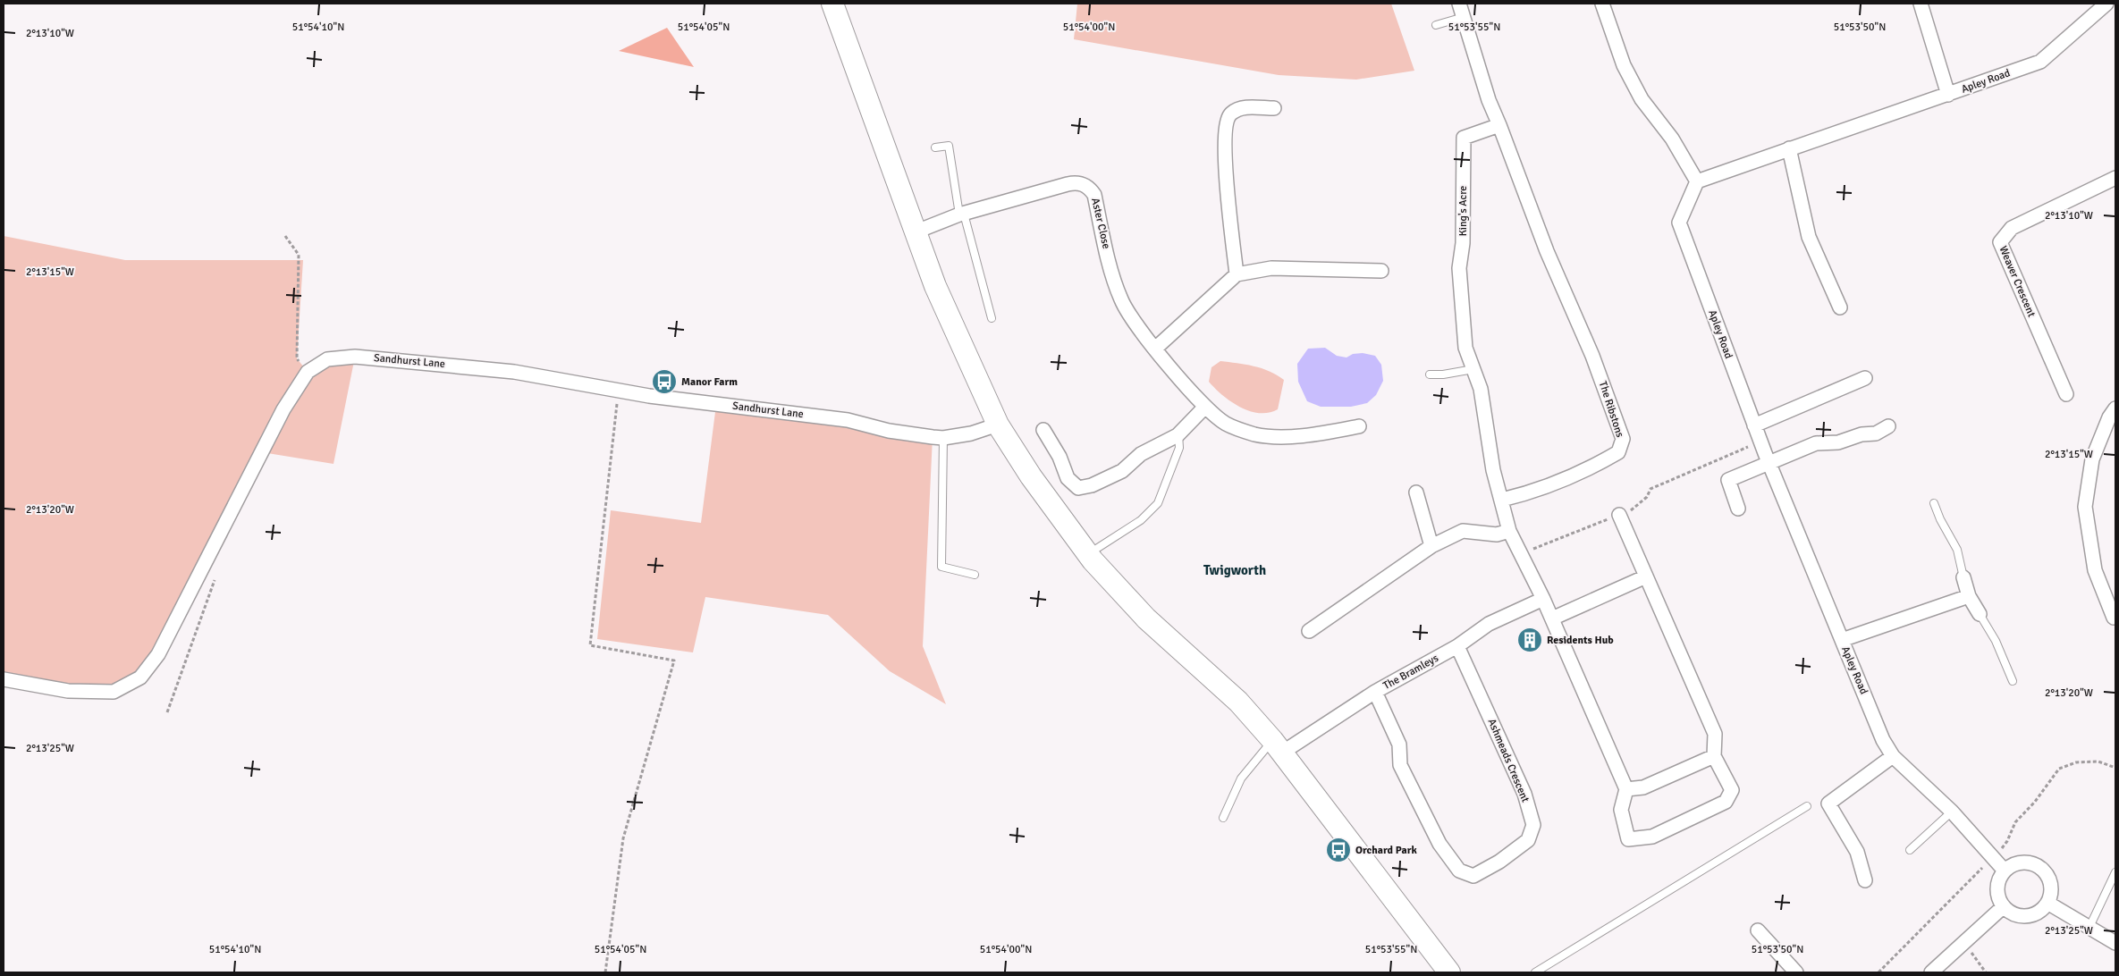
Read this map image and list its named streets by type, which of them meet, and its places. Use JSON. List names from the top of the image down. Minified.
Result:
{"streets":{"street":["Apley Road","King's Acre","Aster Close","Weaver Crescent","Sandhurst Lane","The Ribstons","The Bramleys","Ashmeads Crescent"]},"crossings":[["King's Acre","The Ribstons"],["The Bramleys","Ashmeads Crescent"]],"districts":["Twigworth"],"places":{"bus stop":["Manor Farm","Orchard Park"],"building":["Residents Hub"]},"coordinates":["51°53'55\"N","51°53'50\"N","51°54'10\"N","51°54'05\"N","51°54'00\"N","2°13'10\"W","2°13'15\"W","2°13'20\"W","2°13'25\"W"]}
